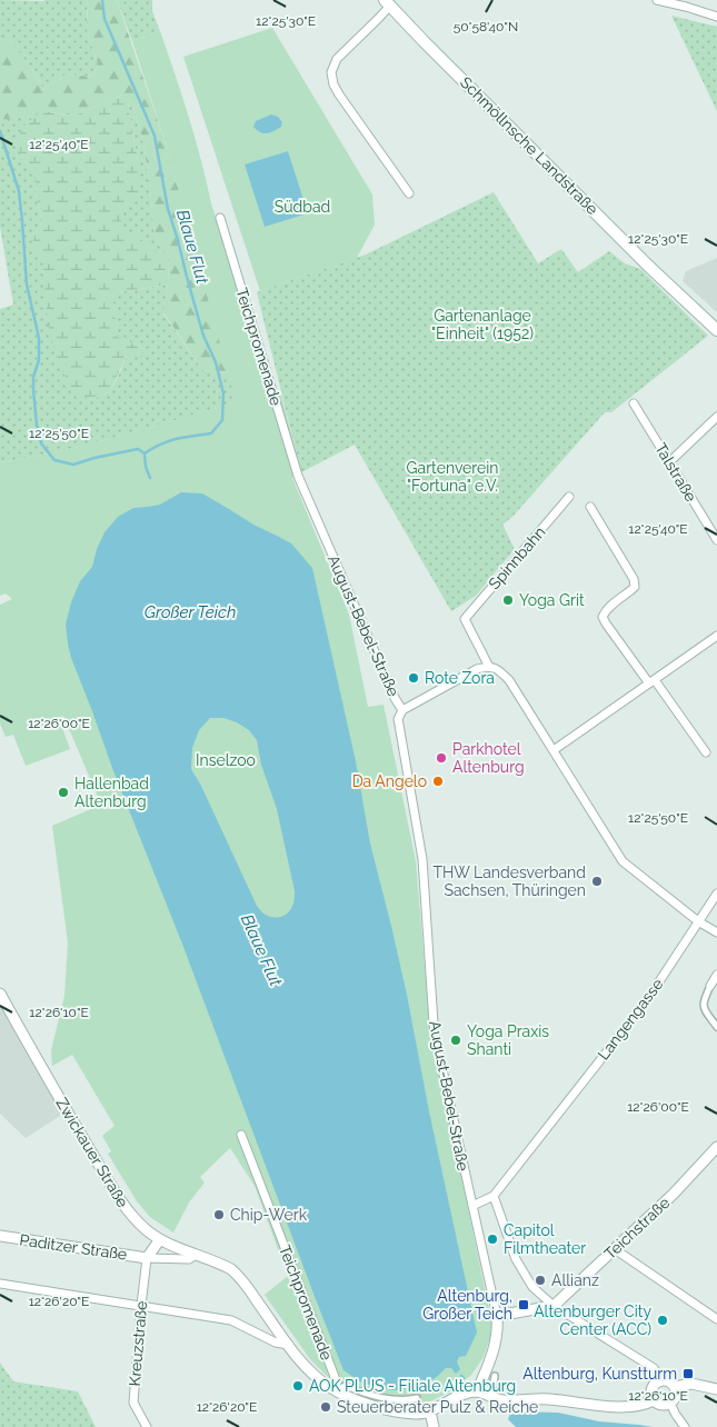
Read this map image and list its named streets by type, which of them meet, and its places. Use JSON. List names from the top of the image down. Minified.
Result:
{"streets":{"main road":["Schmöllnsche Landstraße"],"street":["Teichpromenade","Talstraße","Spinnbahn","August-Bebel-Straße","Langengasse","Zwickauer Straße","Teichstraße","Paditzer Straße","Kreuzstraße"]},"crossings":[["Teichpromenade","August-Bebel-Straße"],["Teichpromenade","Zwickauer Straße"],["Zwickauer Straße","Paditzer Straße"],["Paditzer Straße","Kreuzstraße"]],"water":["Blaue Flut","Großer Teich"],"parks":["Südbad","Gartenanlage \"Einheit\" (1952)","Gartenverein \"Fortuna\" e.V.","Inselzoo"],"places":{"other":["Yoga Grit","Rote Zora","Parkhotel Altenburg","Da Angelo","Hallenbad Altenburg","THW Landesverband Sachsen, Thüringen","Yoga Praxis Shanti","Chip-Werk","Capitol Filmtheater","Allianz","Altenburger City Center (ACC)","AOK PLUS - Filiale Altenburg","Steuerberater Pulz & Reiche"],"transit":["Altenburg, Großer Teich","Altenburg, Kunstturm"]},"coordinates":["12°25'30\"E","50°58'40\"N","12°25'40\"E","12°25'50\"E","12°26'00\"E","12°26'10\"E","12°26'20\"E"]}
